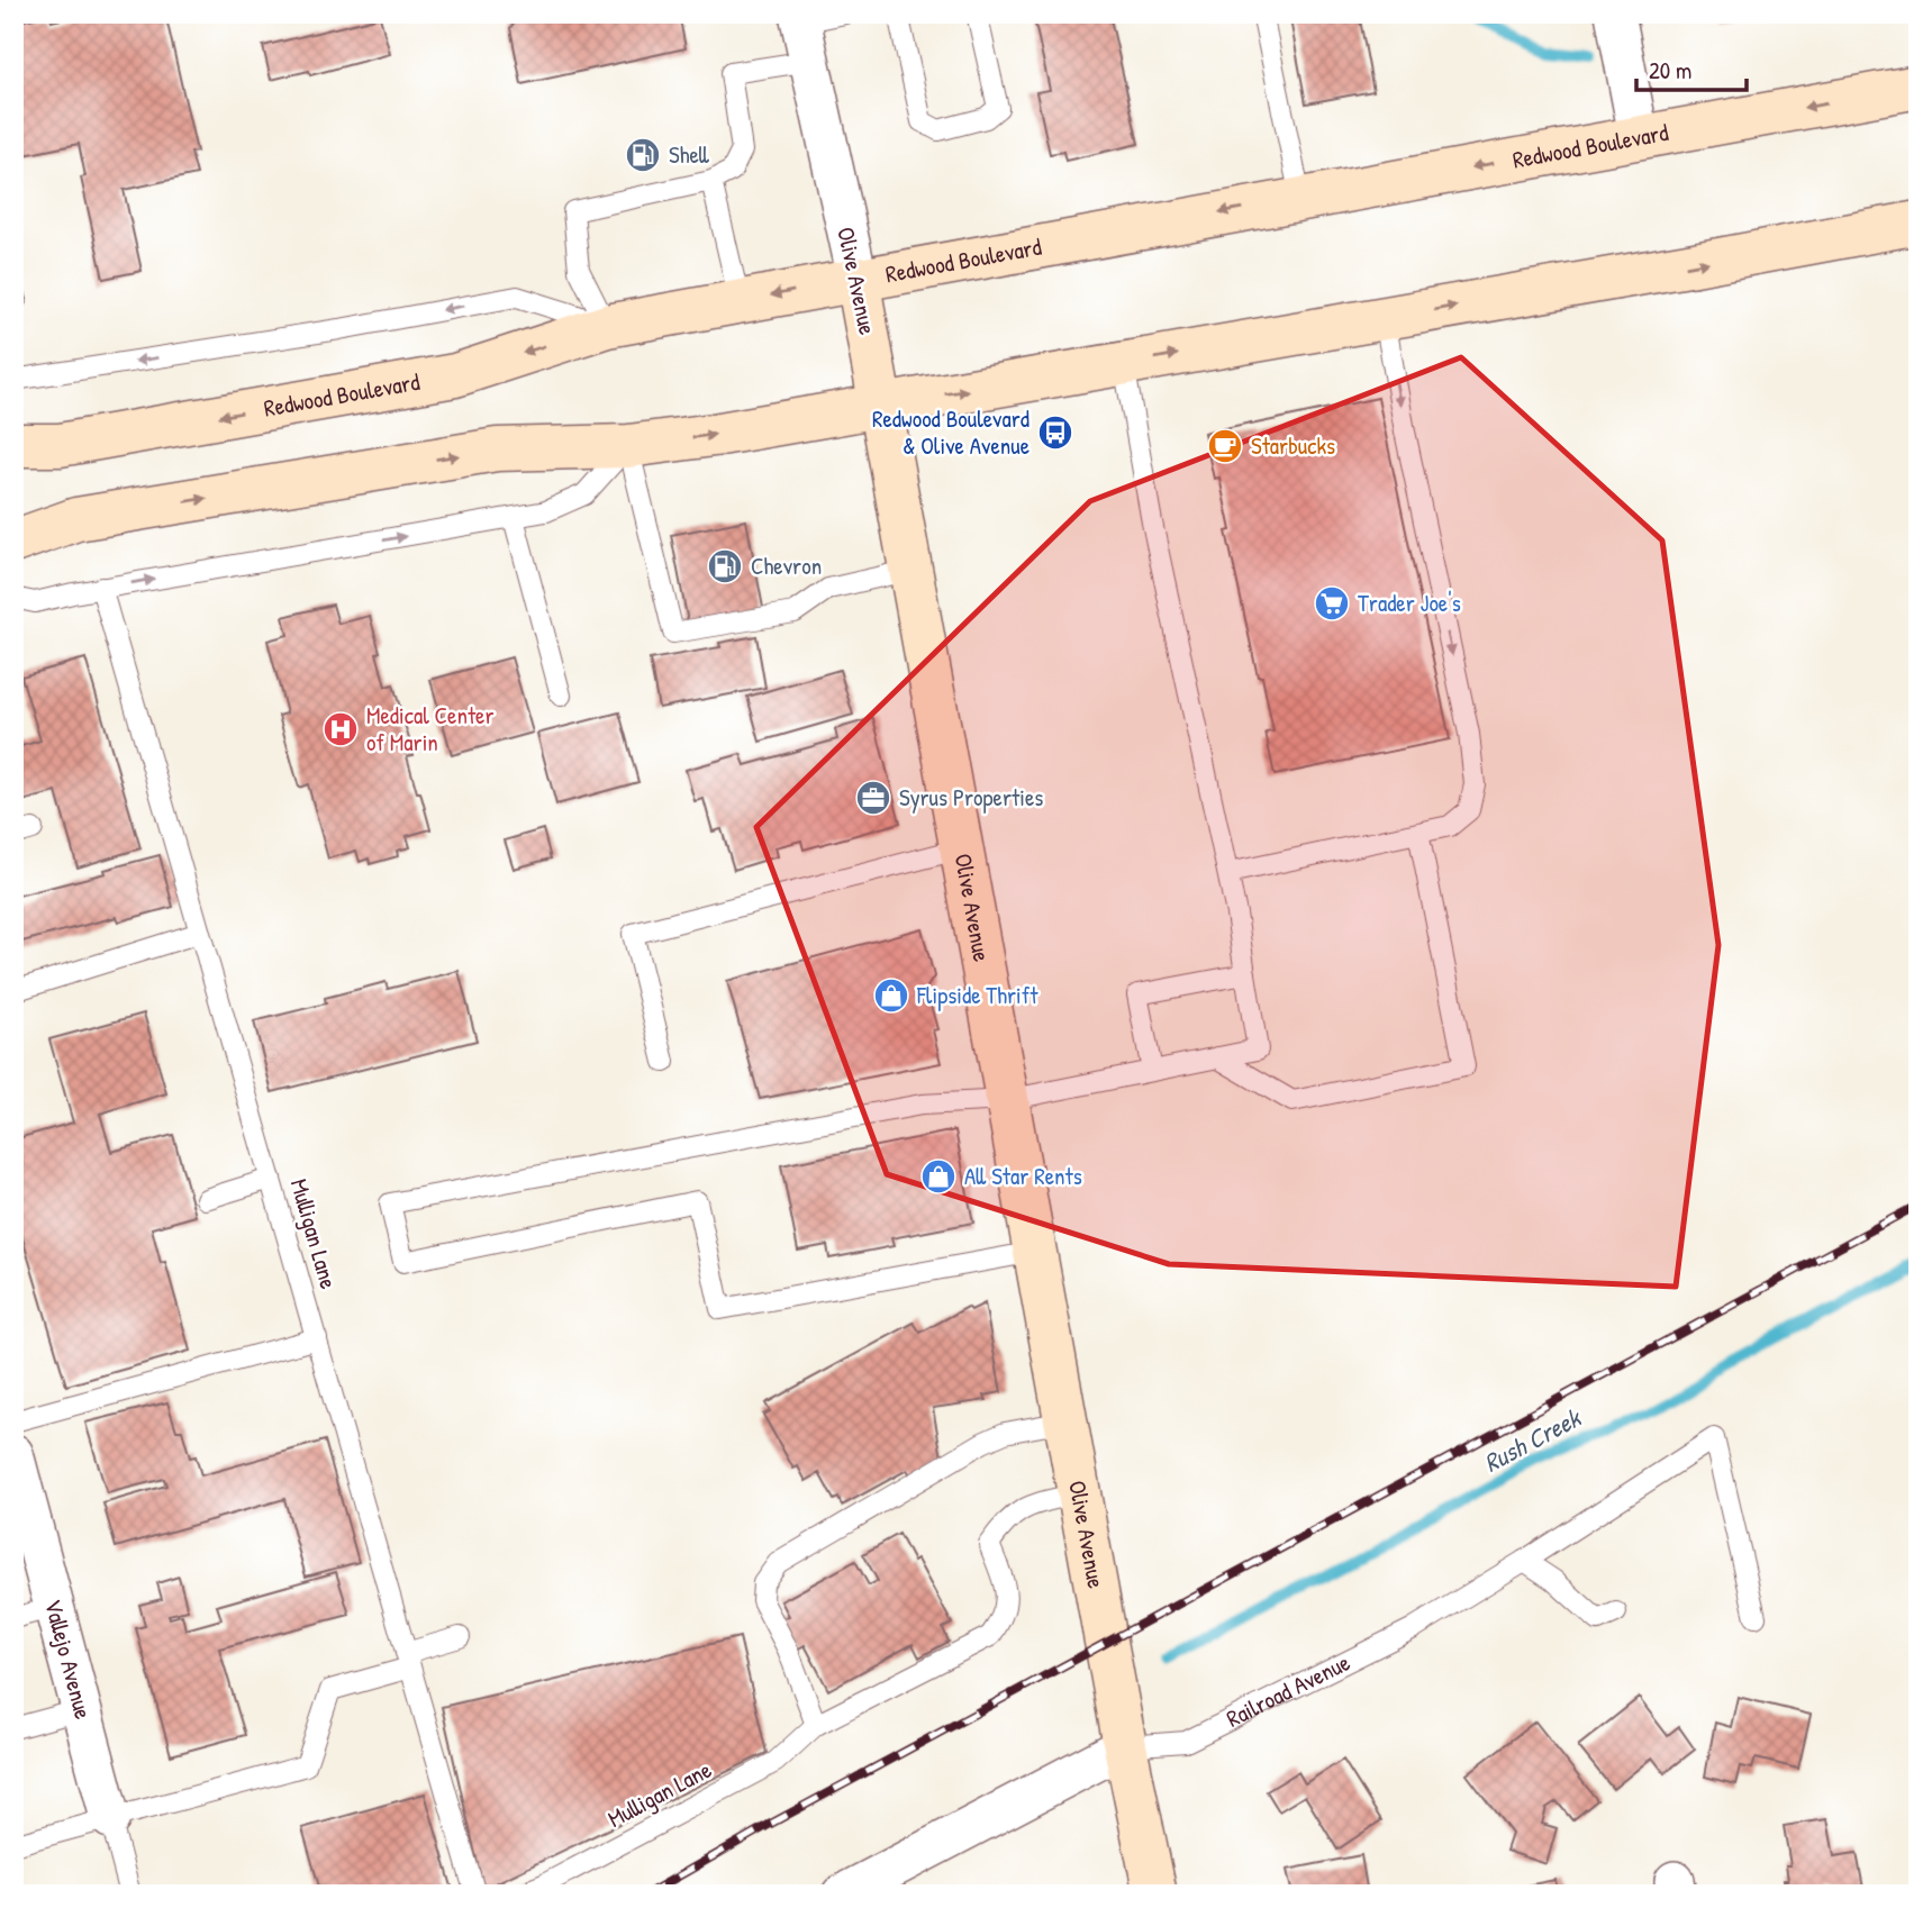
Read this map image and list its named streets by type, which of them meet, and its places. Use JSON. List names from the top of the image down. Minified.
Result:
{"streets":{"main road":["Redwood Boulevard","Olive Avenue"],"street":["Vallejo Avenue","Railroad Avenue"],"lane":["Mulligan Lane"]},"crossings":[["Redwood Boulevard","Olive Avenue"],["Olive Avenue","Mulligan Lane"],["Olive Avenue","Railroad Avenue"]],"water":["Rush Creek"],"places":{"fuel station":["Shell","Chevron"],"bus stop":["Redwood Boulevard & Olive Avenue"],"cafe":["Starbucks"],"supermarket":["Trader Joe's"],"hospital":["Medical Center of Marin"],"office":["Syrus Properties"],"shop":["Flipside Thrift","All Star Rents"]},"scale_bar":"20 m"}
